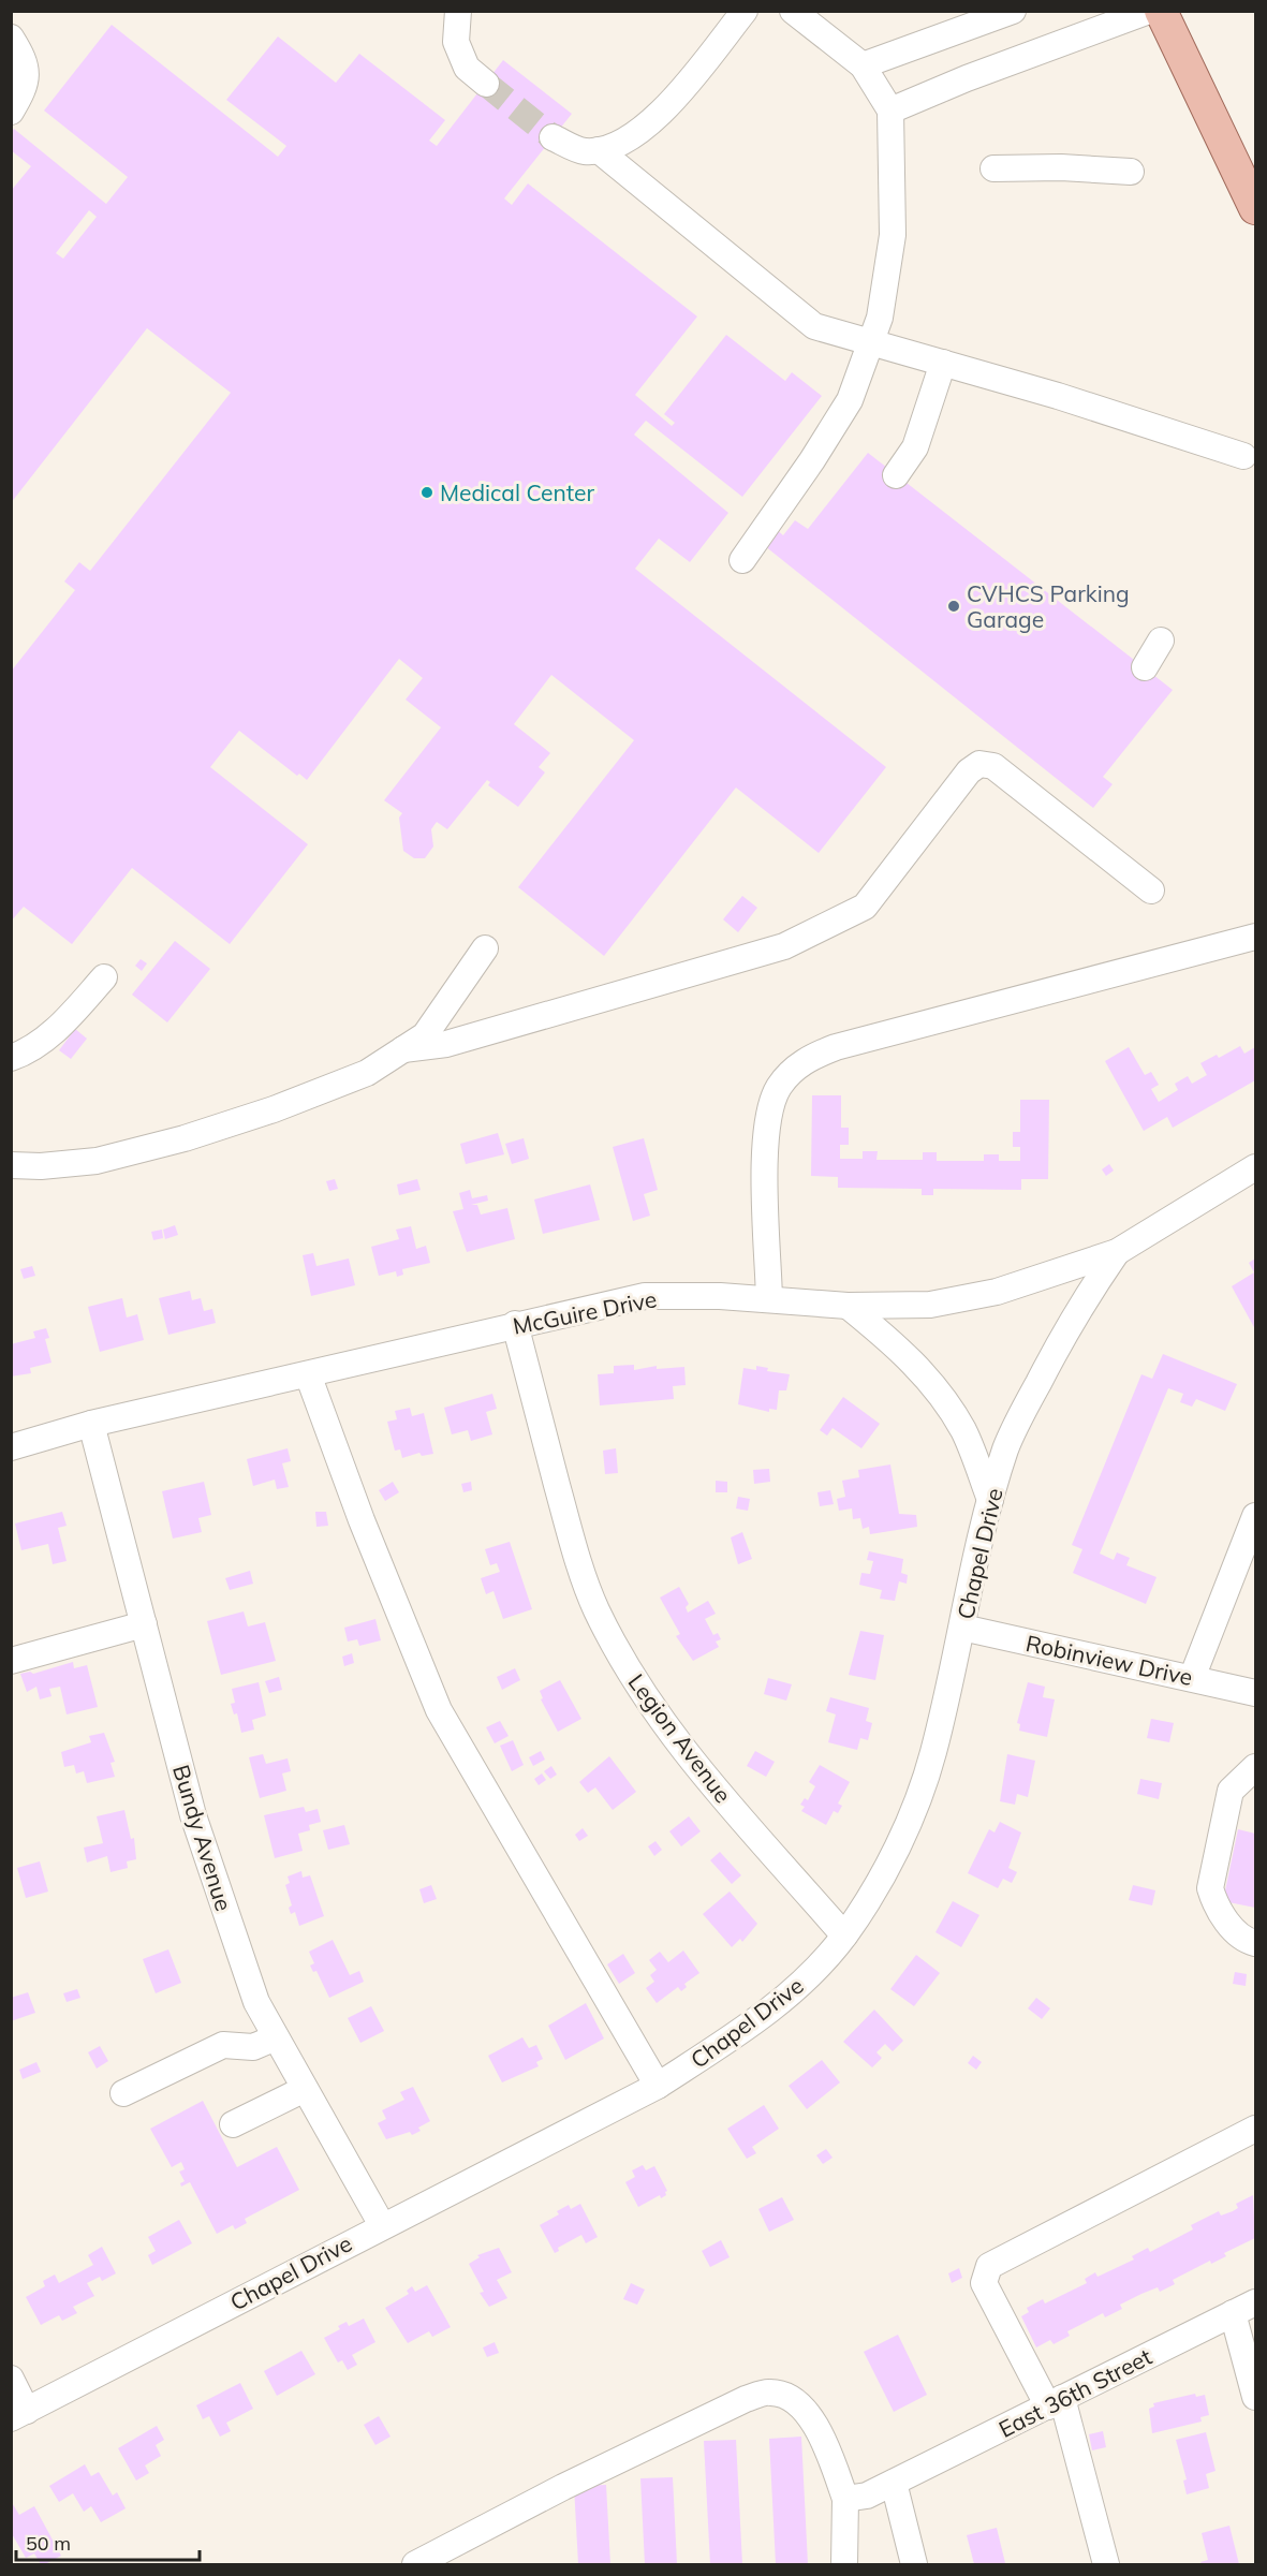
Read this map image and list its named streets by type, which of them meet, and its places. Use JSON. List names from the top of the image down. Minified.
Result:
{"streets":{"street":["McGuire Drive","Chapel Drive","Robinview Drive","Legion Avenue","Bundy Avenue","East 36th Street"]},"crossings":[["McGuire Drive","Chapel Drive"],["McGuire Drive","Legion Avenue"],["McGuire Drive","Bundy Avenue"],["Chapel Drive","Robinview Drive"],["Chapel Drive","Legion Avenue"],["Chapel Drive","Bundy Avenue"]],"places":["Medical Center","CVHCS Parking Garage"],"scale_bar":"50 m"}
